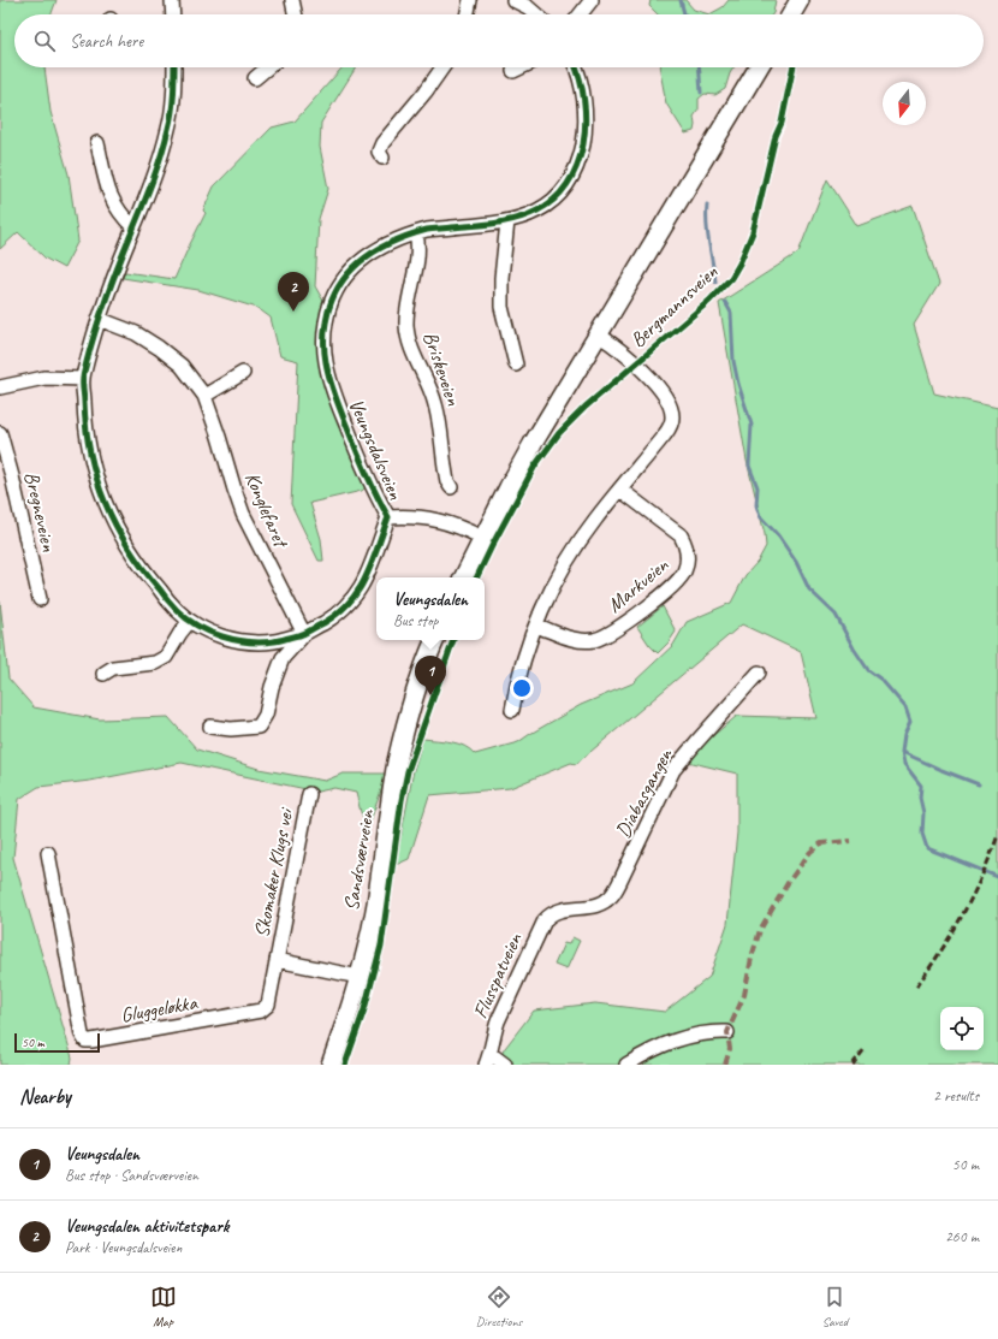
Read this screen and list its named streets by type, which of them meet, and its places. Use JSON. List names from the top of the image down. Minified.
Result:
{"streets":{"main road":["Bergmannsveien","Sandsværveien"],"street":["Briskeveien","Veungsdalsveien","Konglefaret","Bregneveien","Markveien","Diabasgangen","Skomaker Klugs vei","Flusspatveien","Gluggeløkka"]},"crossings":[["Bergmannsveien","Veungsdalsveien"],["Briskeveien","Veungsdalsveien"],["Veungsdalsveien","Konglefaret"],["Diabasgangen","Flusspatveien"],["Skomaker Klugs vei","Gluggeløkka"]],"scale_bar":"50 m","north":"bottom","page":{"search":"Search here","pins":["2","1"],"popup":["Veungsdalen","Bus stop"],"scale":"50 m","heading":["Nearby","2 results"],"list":[{"mark":"1","name":"Veungsdalen","note":"Bus stop · Sandsværveien","value":"50 m"},{"mark":"2","name":"Veungsdalen aktivitetspark","note":"Park · Veungsdalsveien","value":"260 m"}],"nav":["Map","Directions","Saved"]}}
